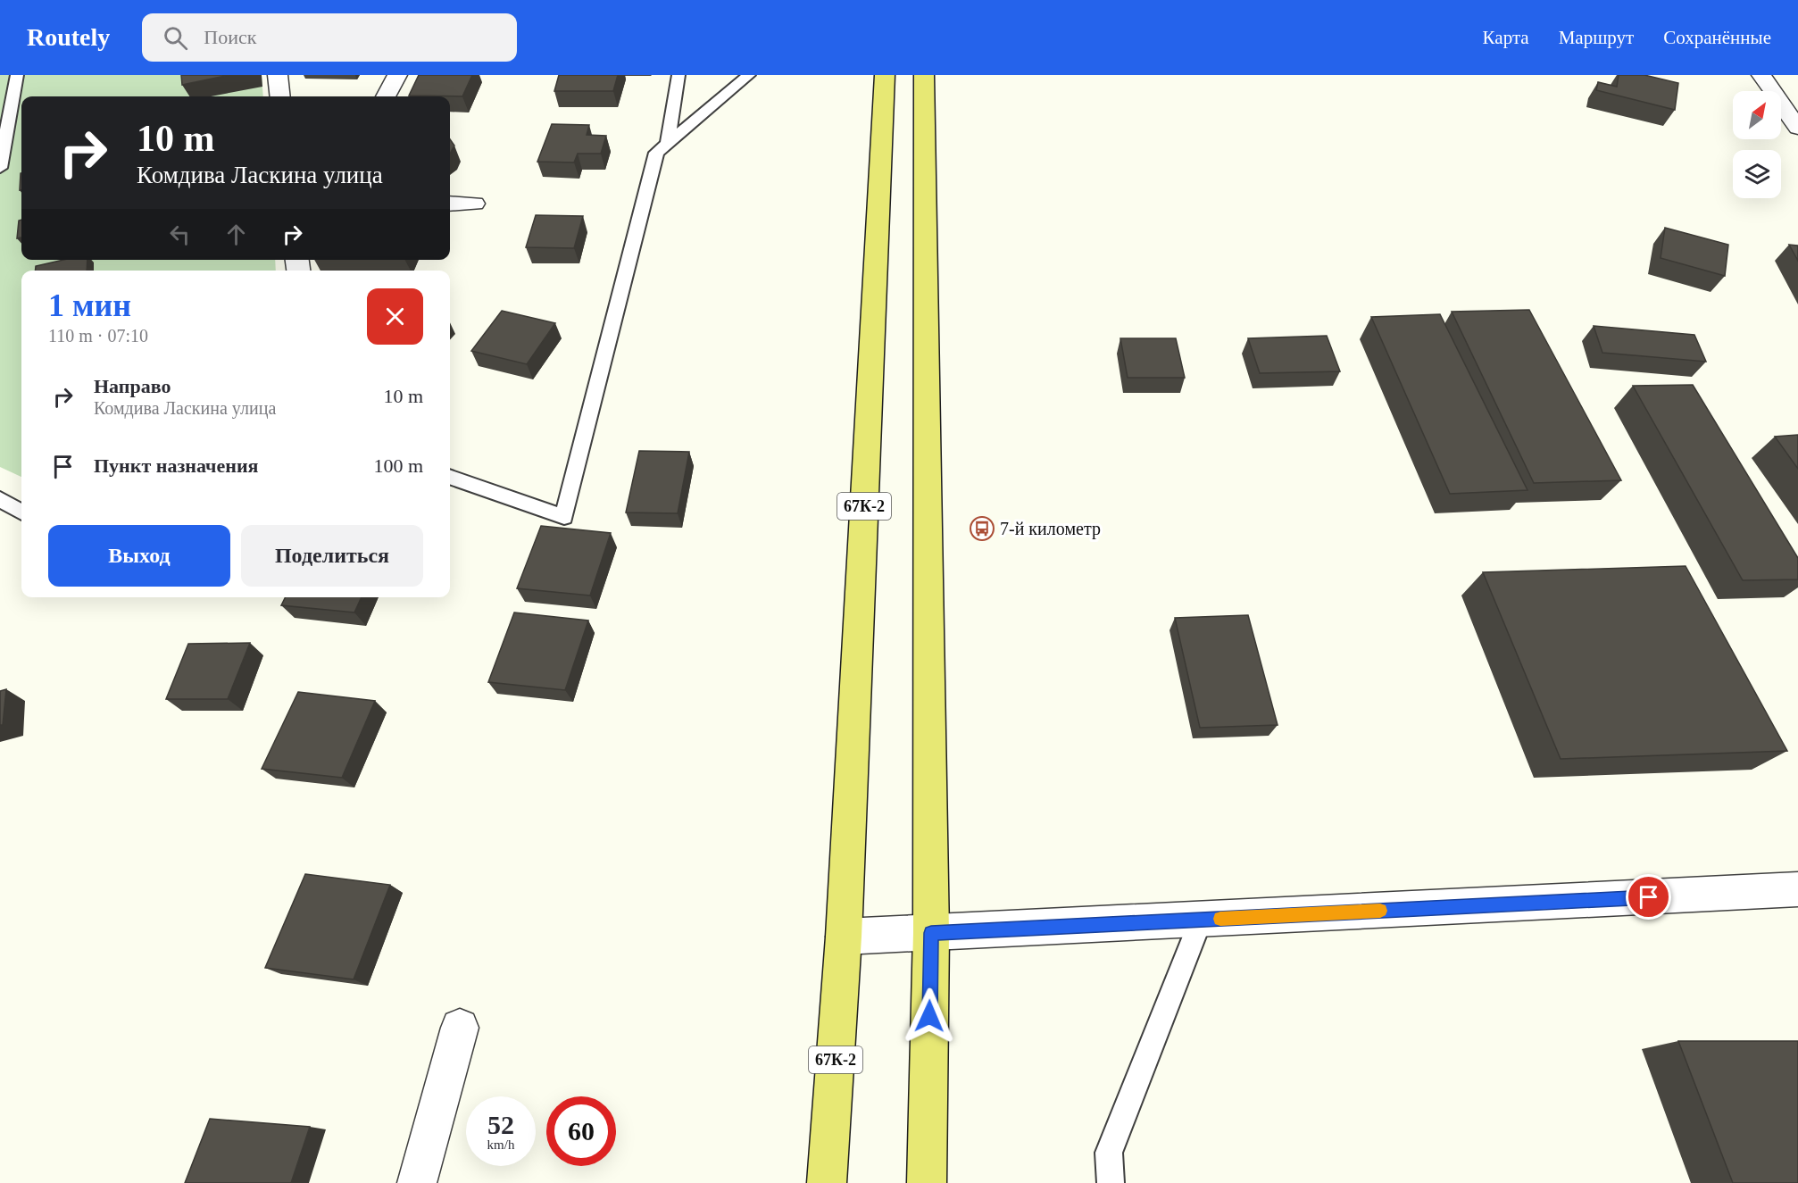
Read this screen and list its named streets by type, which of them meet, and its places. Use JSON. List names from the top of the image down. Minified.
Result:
{"streets":{"main road":["67К-2"]},"places":{"bus stop":["7-й километр"]},"north":"top right","page":{"header":"Routely","search":"Поиск","nav":["Карта","Маршрут","Сохранённые"],"turn":["10 m","Комдива Ласкина улица"],"heading":["1 мин","110 m · 07:10"],"list":[{"name":"Направо","note":"Комдива Ласкина улица","value":"10 m"},{"name":"Пункт назначения","value":"100 m"}],"buttons":["Выход","Поделиться"],"speed":"52 km/h","limit":"60"}}
